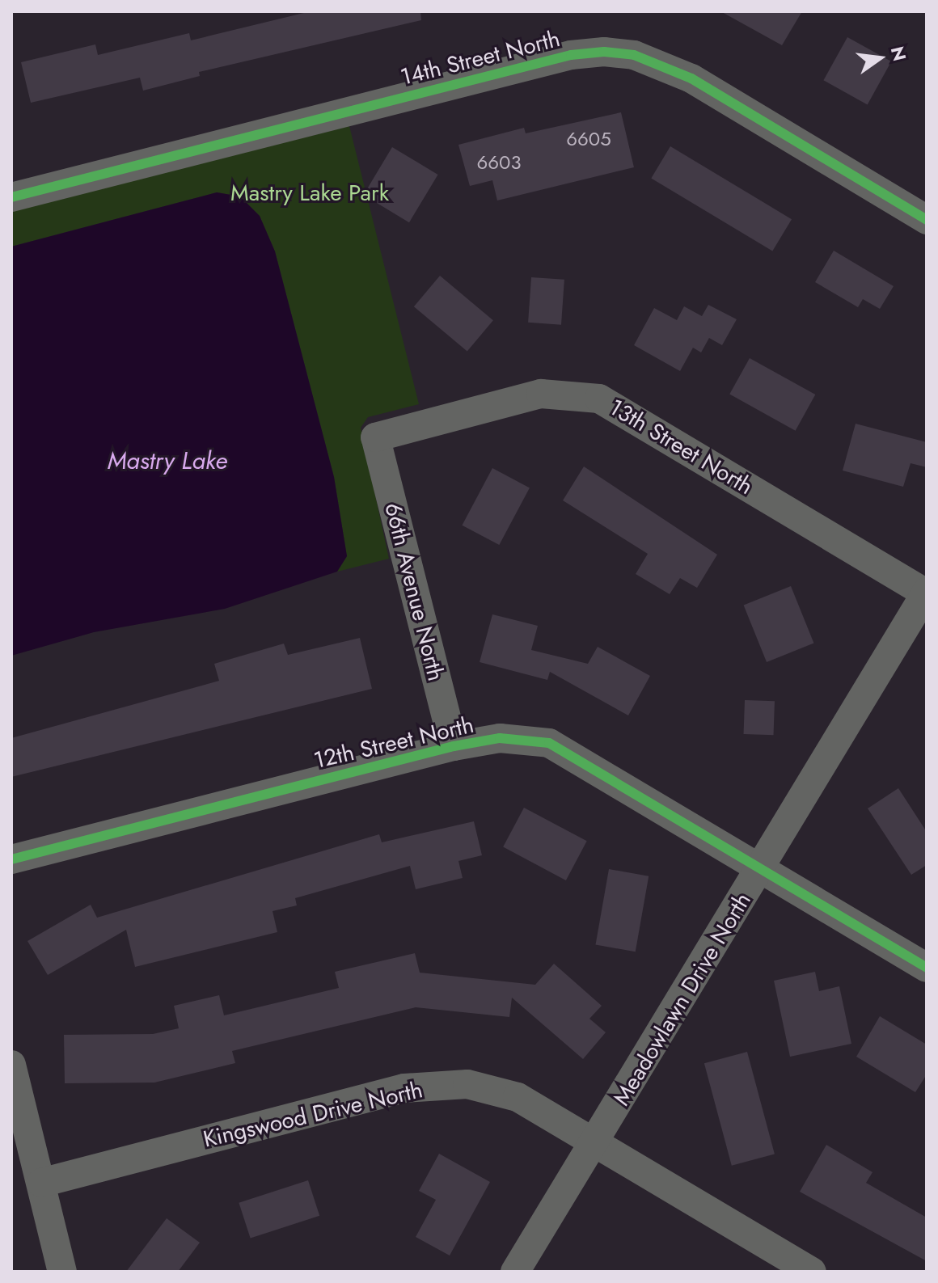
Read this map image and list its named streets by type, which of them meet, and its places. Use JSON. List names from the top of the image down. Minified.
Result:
{"streets":{"street":["14th Street North","13th Street North","66th Avenue North","12th Street North","Meadowlawn Drive North","Kingswood Drive North"]},"crossings":[["13th Street North","66th Avenue North"],["13th Street North","Meadowlawn Drive North"],["66th Avenue North","12th Street North"],["12th Street North","Meadowlawn Drive North"],["Meadowlawn Drive North","Kingswood Drive North"]],"water":["Mastry Lake"],"parks":["Mastry Lake Park"],"house_numbers":["6605","6603"],"north":"right"}
